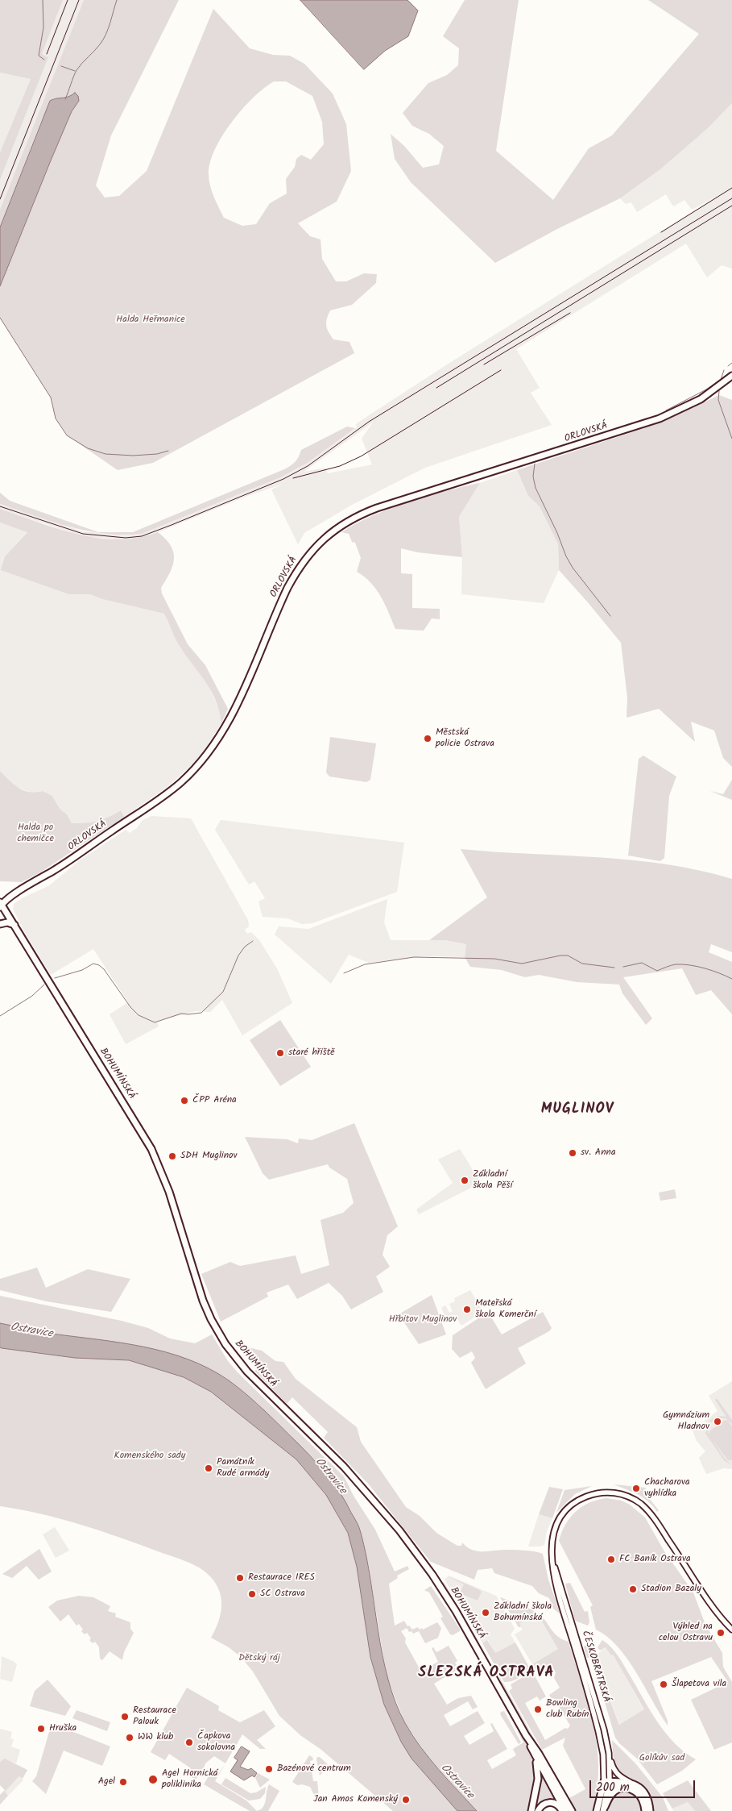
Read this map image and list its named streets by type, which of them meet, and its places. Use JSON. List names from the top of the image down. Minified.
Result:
{"streets":{"main road":["ORLOVSKÁ","BOHUMÍNSKÁ","ČESKOBRATRSKÁ"]},"crossings":[["ORLOVSKÁ","BOHUMÍNSKÁ"]],"districts":["MUGLINOV","SLEZSKÁ OSTRAVA"],"water":["Ostravice"],"parks":["Halda Heřmanice","Halda po chemičce","Hřbitov Muglinov","Komenského sady","Dětský ráj","Golíkův sad"],"places":["Městská policie Ostrava","staré hřiště","ČPP Aréna","sv. Anna","SDH Muglinov","Základní škola Pěší","Mateřská škola Komerční","Gymnázium Hladnov","Památník Rudé armády","Chacharova vyhlídka","FC Baník Ostrava","Restaurace IRES","Stadion Bazaly","SC Ostrava","Základní škola Bohumínská","Výhled na celou Ostravu","Šlapetova vila","Bowling club Rubín","Restaurace Palouk","Hruška","WW klub","Čapkova sokolovna","Bazénové centrum","Agel Hornická poliklinika","Agel","Jan Amos Komenský"],"scale_bar":"200 m"}
